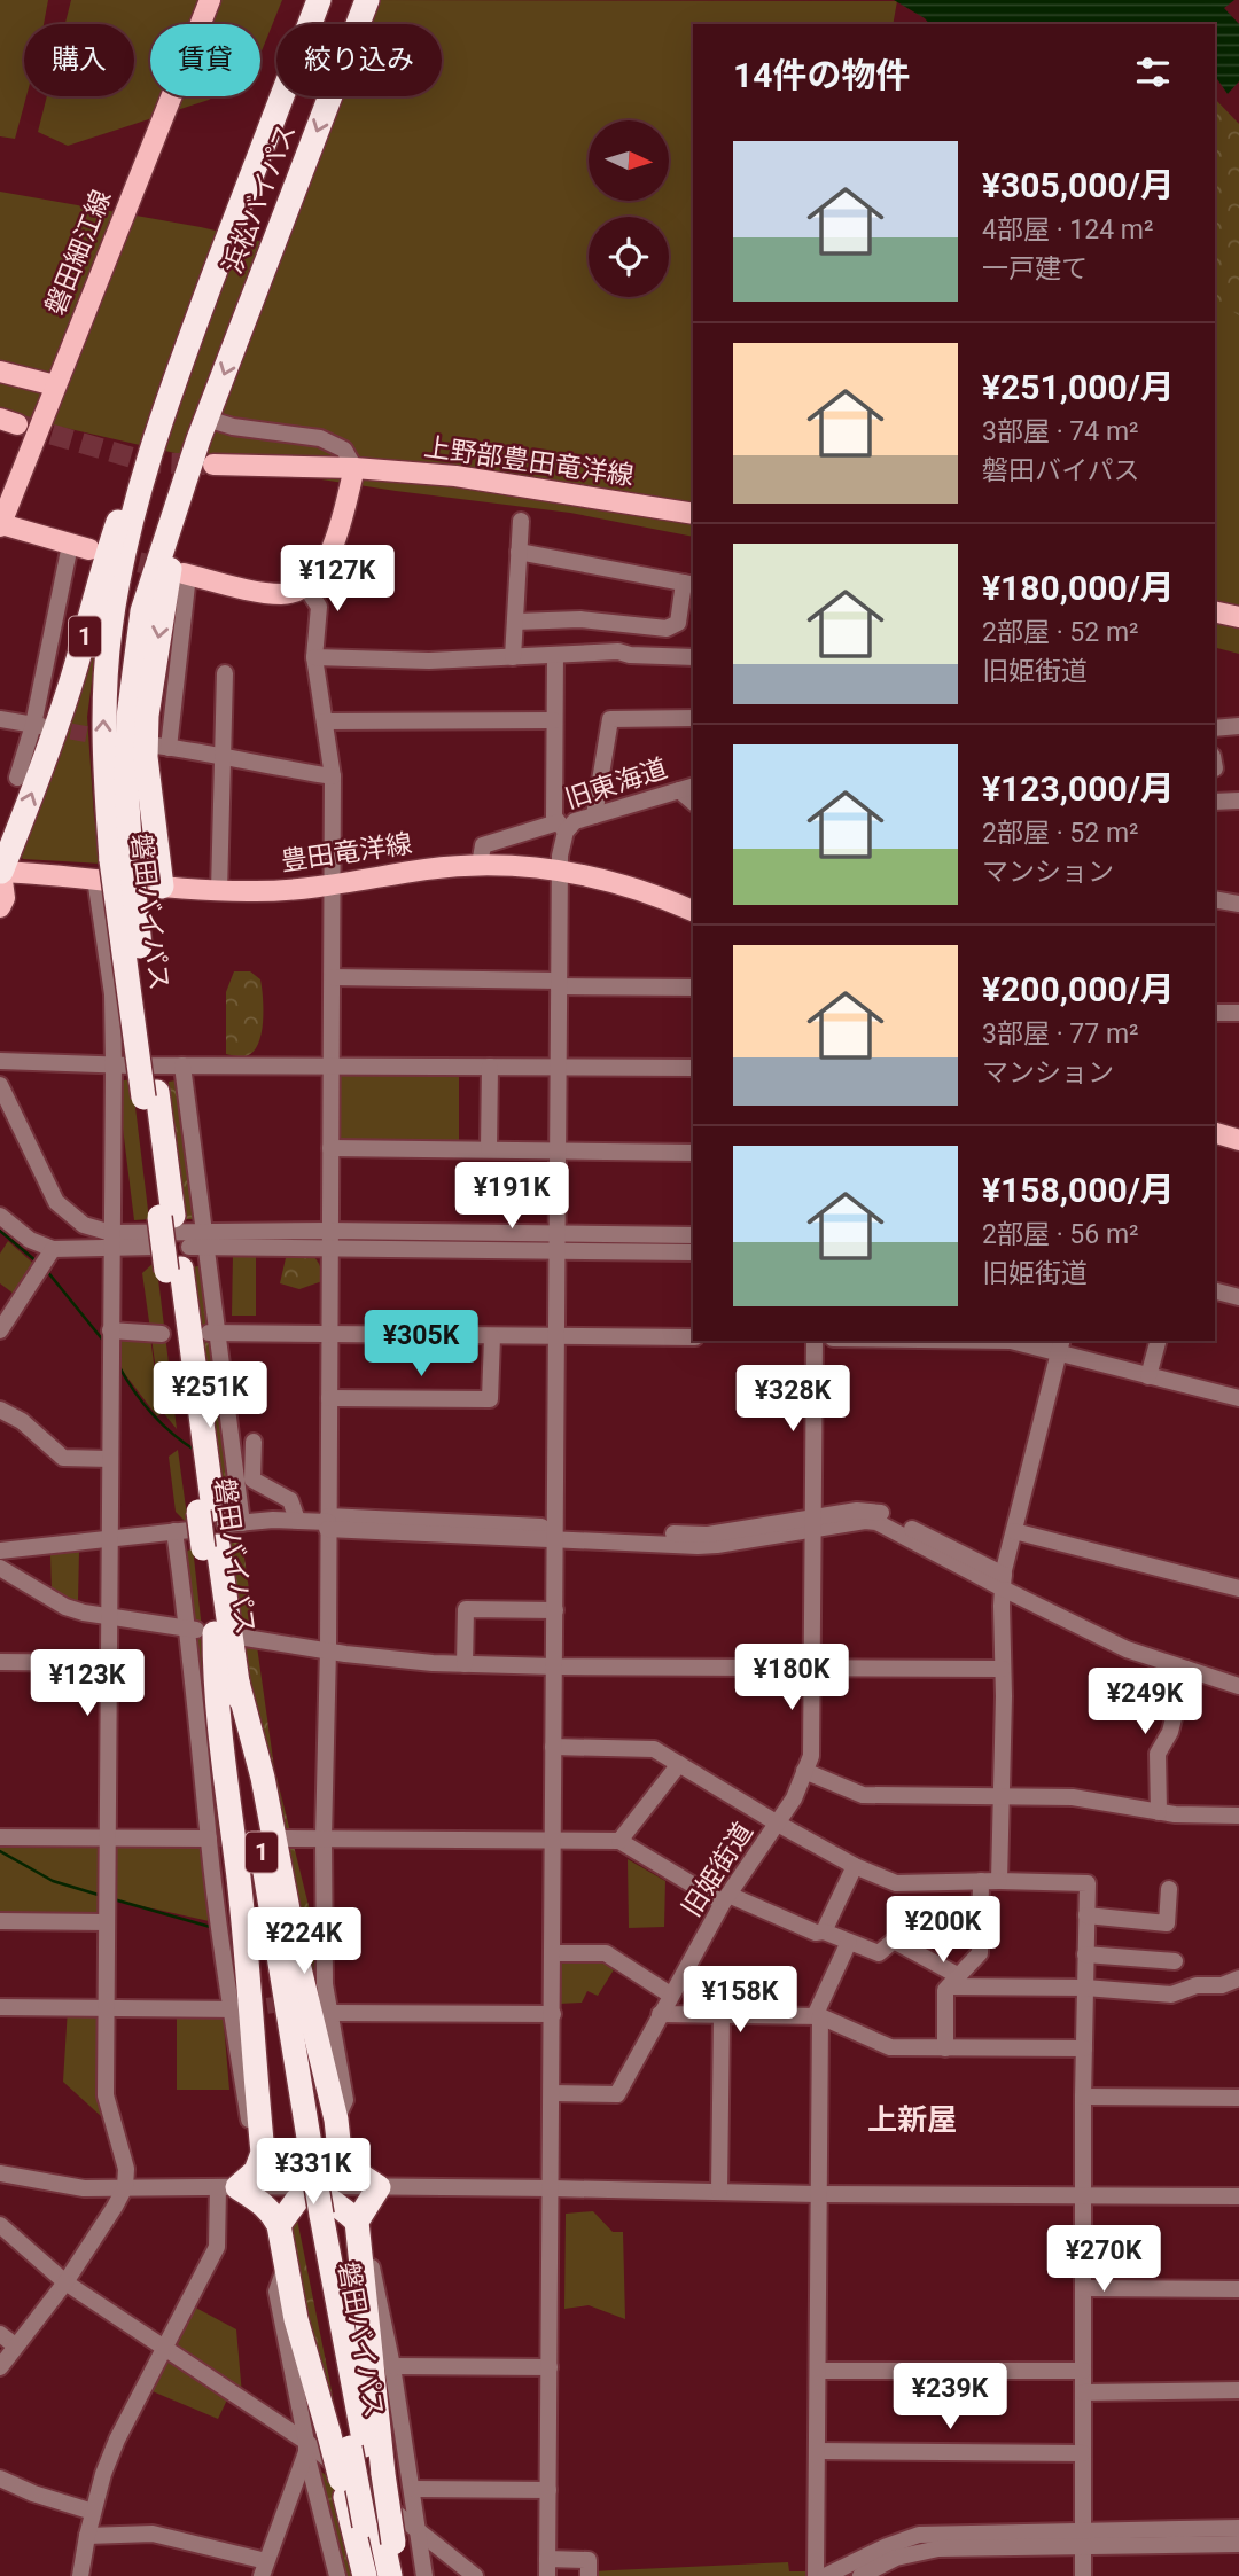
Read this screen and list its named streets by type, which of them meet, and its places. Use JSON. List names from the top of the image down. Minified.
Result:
{"streets":{"highway":["浜松バイパス","1","磐田バイパス"],"main road":["磐田細江線","上野部豊田竜洋線","豊田竜洋線"],"street":["旧東海道","旧姫街道"]},"crossings":[["浜松バイパス","1"],["浜松バイパス","磐田バイパス"],["1","豊田竜洋線"],["1","磐田バイパス"],["旧東海道","豊田竜洋線"]],"districts":["上新屋"],"north":"right","page":{"chip":["購入","賃貸","絞り込み"],"heading":"14件の物件","list":[{"name":"¥305,000/月","note":"4部屋 · 124 m² · 一戸建て"},{"name":"¥251,000/月","note":"3部屋 · 74 m² · 磐田バイパス"},{"name":"¥180,000/月","note":"2部屋 · 52 m² · 旧姫街道"},{"name":"¥123,000/月","note":"2部屋 · 52 m² · マンション"},{"name":"¥200,000/月","note":"3部屋 · 77 m² · マンション"},{"name":"¥158,000/月","note":"2部屋 · 56 m² · 旧姫街道"}],"price":["¥127K","¥191K","¥305K","¥251K","¥328K","¥180K","¥123K","¥249K","¥200K","¥224K","¥158K","¥331K","¥270K","¥239K"]}}
